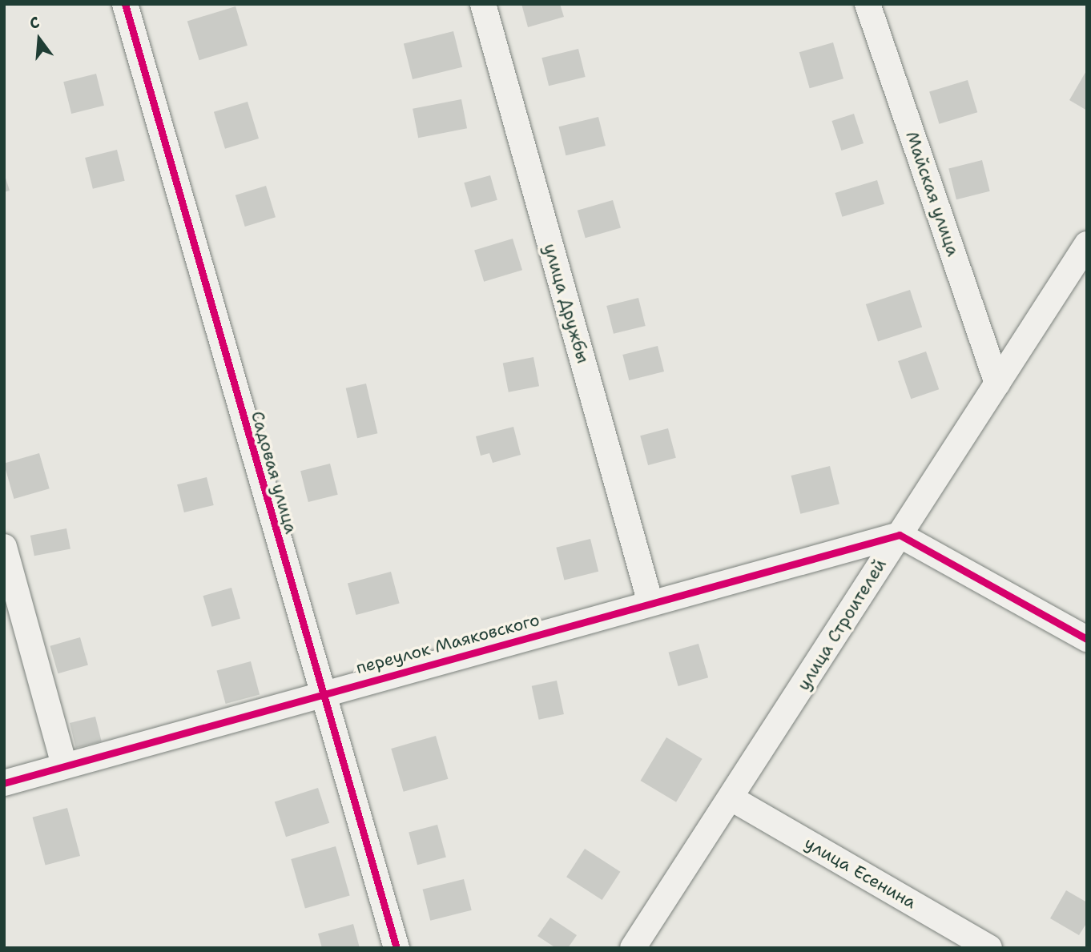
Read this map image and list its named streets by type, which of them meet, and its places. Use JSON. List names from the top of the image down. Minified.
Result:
{"streets":{"street":["Майская улица","улица Дружбы","Садовая улица","улица Строителей","переулок Маяковского","улица Есенина"]},"crossings":[["Майская улица","улица Строителей"],["улица Дружбы","переулок Маяковского"],["Садовая улица","переулок Маяковского"],["улица Строителей","переулок Маяковского"],["улица Строителей","улица Есенина"]],"north":"top"}
